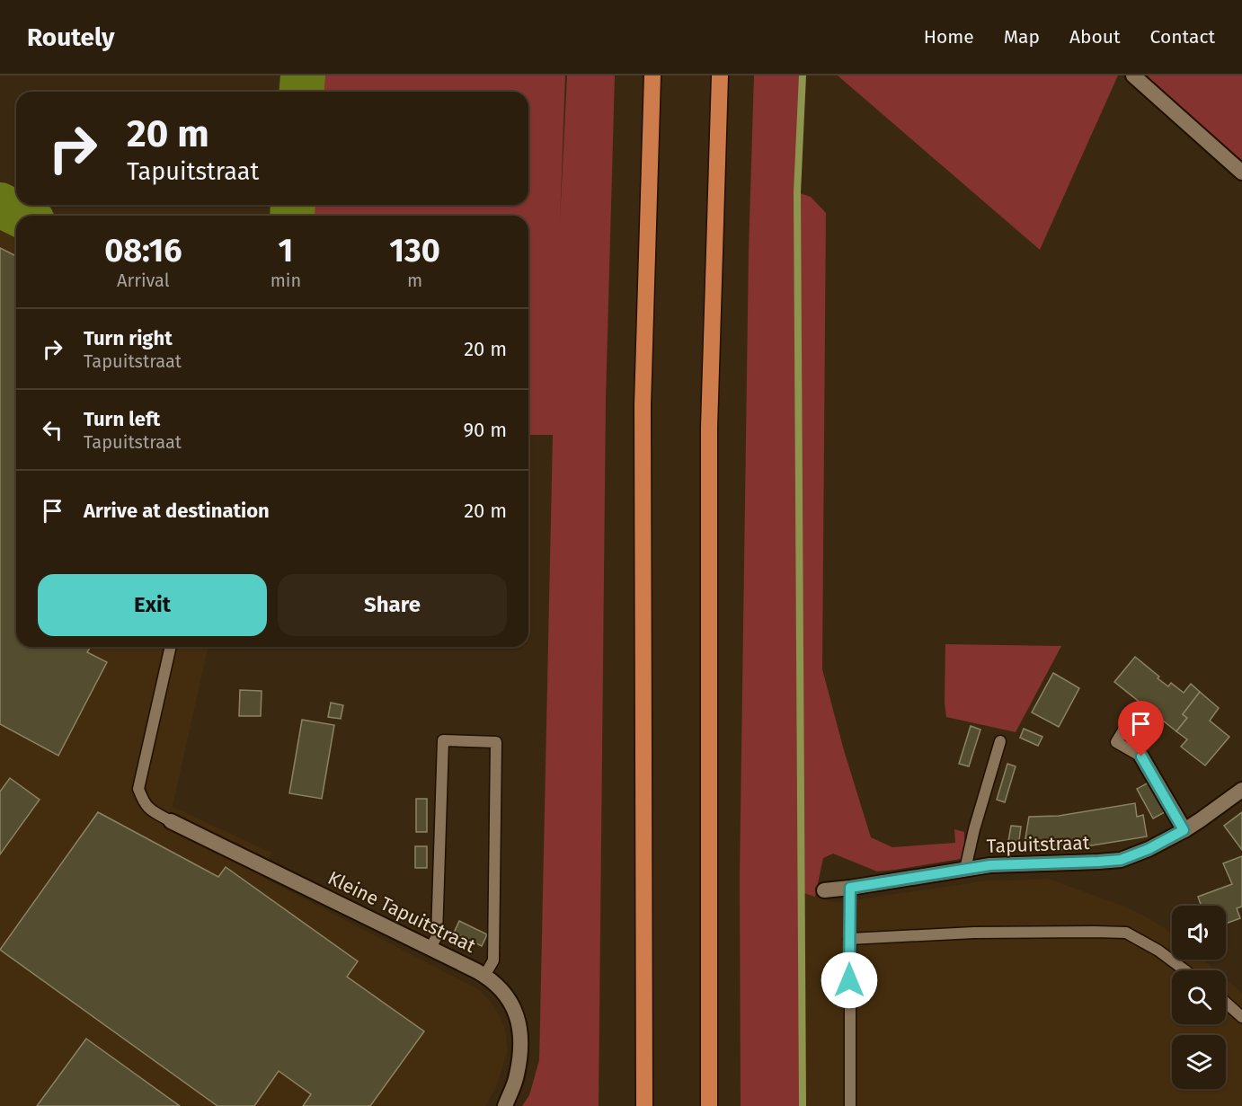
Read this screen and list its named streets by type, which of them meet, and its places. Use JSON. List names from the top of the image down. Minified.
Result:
{"streets":{"street":["Tapuitstraat","Kleine Tapuitstraat"]},"page":{"header":"Routely","nav":["Home","Map","About","Contact"],"turn":["20 m","Tapuitstraat"],"eta":["08:16","Arrival","1","min","130","m"],"list":[{"name":"Turn right","note":"Tapuitstraat","value":"20 m"},{"name":"Turn left","note":"Tapuitstraat","value":"90 m"},{"name":"Arrive at destination","value":"20 m"}],"buttons":["Exit","Share"]}}
